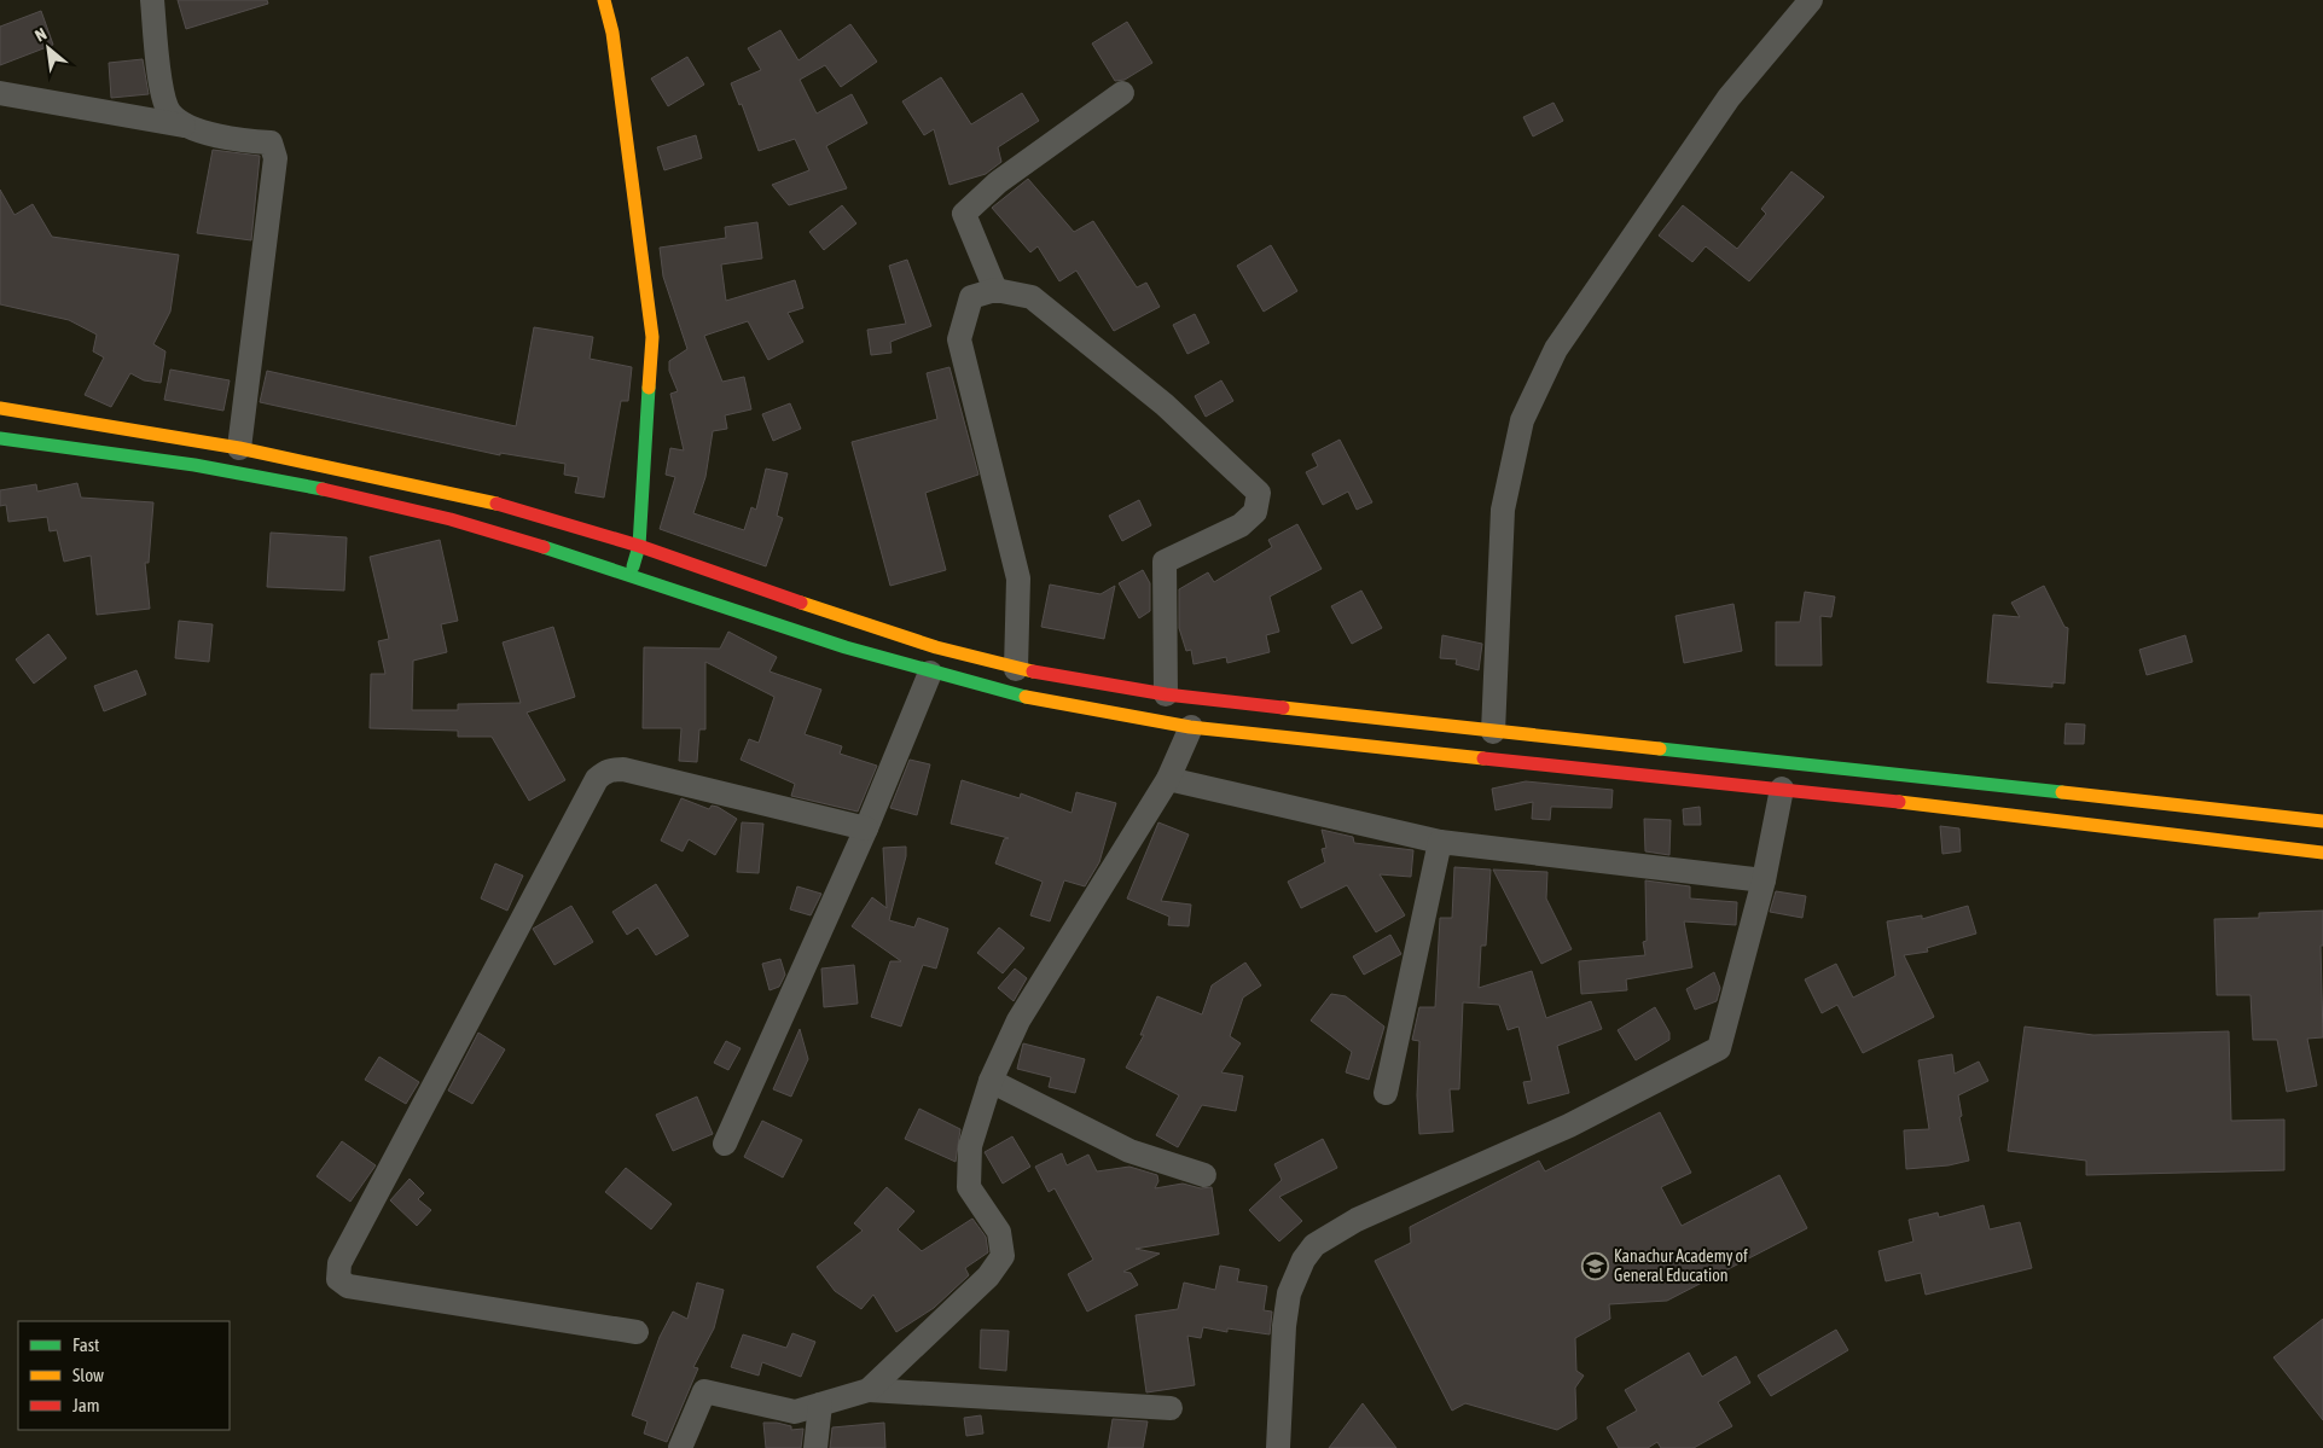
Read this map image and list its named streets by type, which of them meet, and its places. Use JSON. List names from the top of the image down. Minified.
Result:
{"places":{"school or university":["Kanachur Academy of General Education"]},"legend":["Fast","Slow","Jam"],"north":"top left"}
